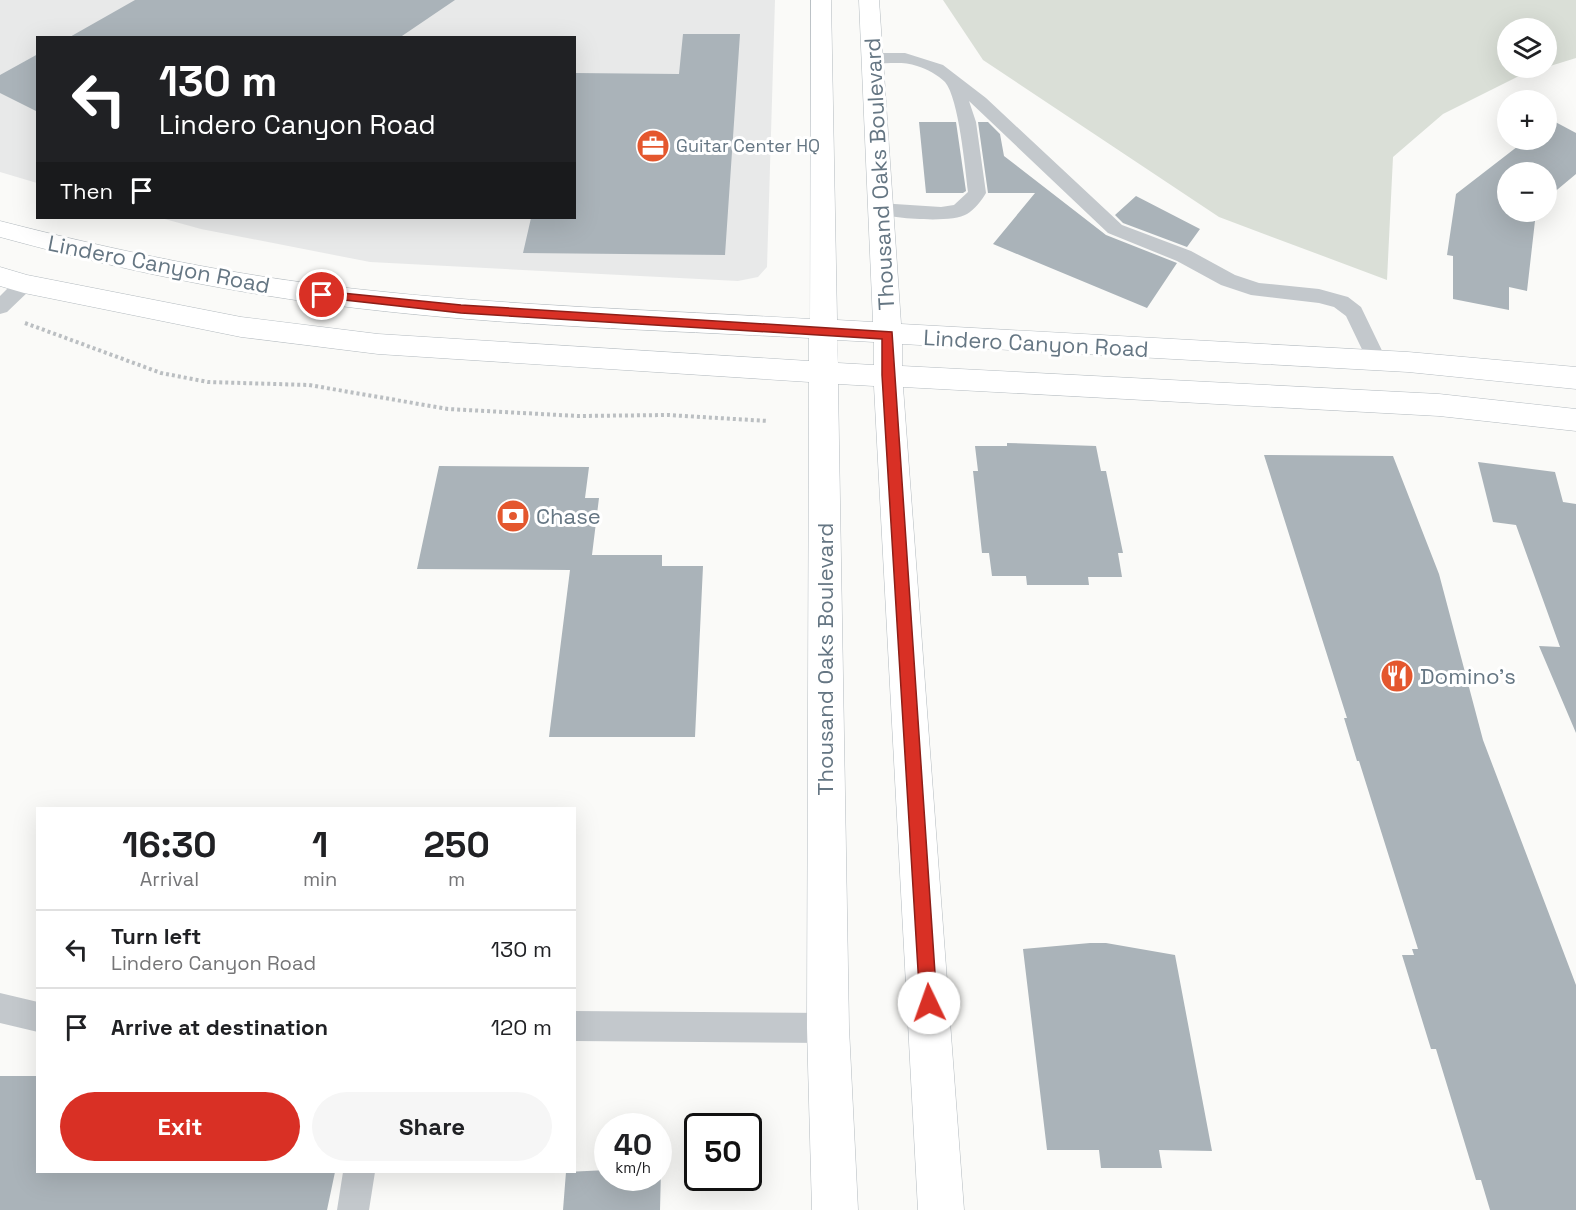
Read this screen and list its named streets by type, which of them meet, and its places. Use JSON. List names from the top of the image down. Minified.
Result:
{"streets":{"main road":["Thousand Oaks Boulevard","Lindero Canyon Road"]},"crossings":[["Thousand Oaks Boulevard","Lindero Canyon Road"]],"places":{"office":["Guitar Center HQ"],"bank":["Chase"],"restaurant":["Domino's"]},"page":{"map_buttons":["+","−"],"turn":["130 m","Lindero Canyon Road"],"then":"Then","eta":["16:30","Arrival","1","min","250","m"],"list":[{"name":"Turn left","note":"Lindero Canyon Road","value":"130 m"},{"name":"Arrive at destination","value":"120 m"}],"buttons":["Exit","Share"],"speed":"40 km/h","limit":"50"}}
